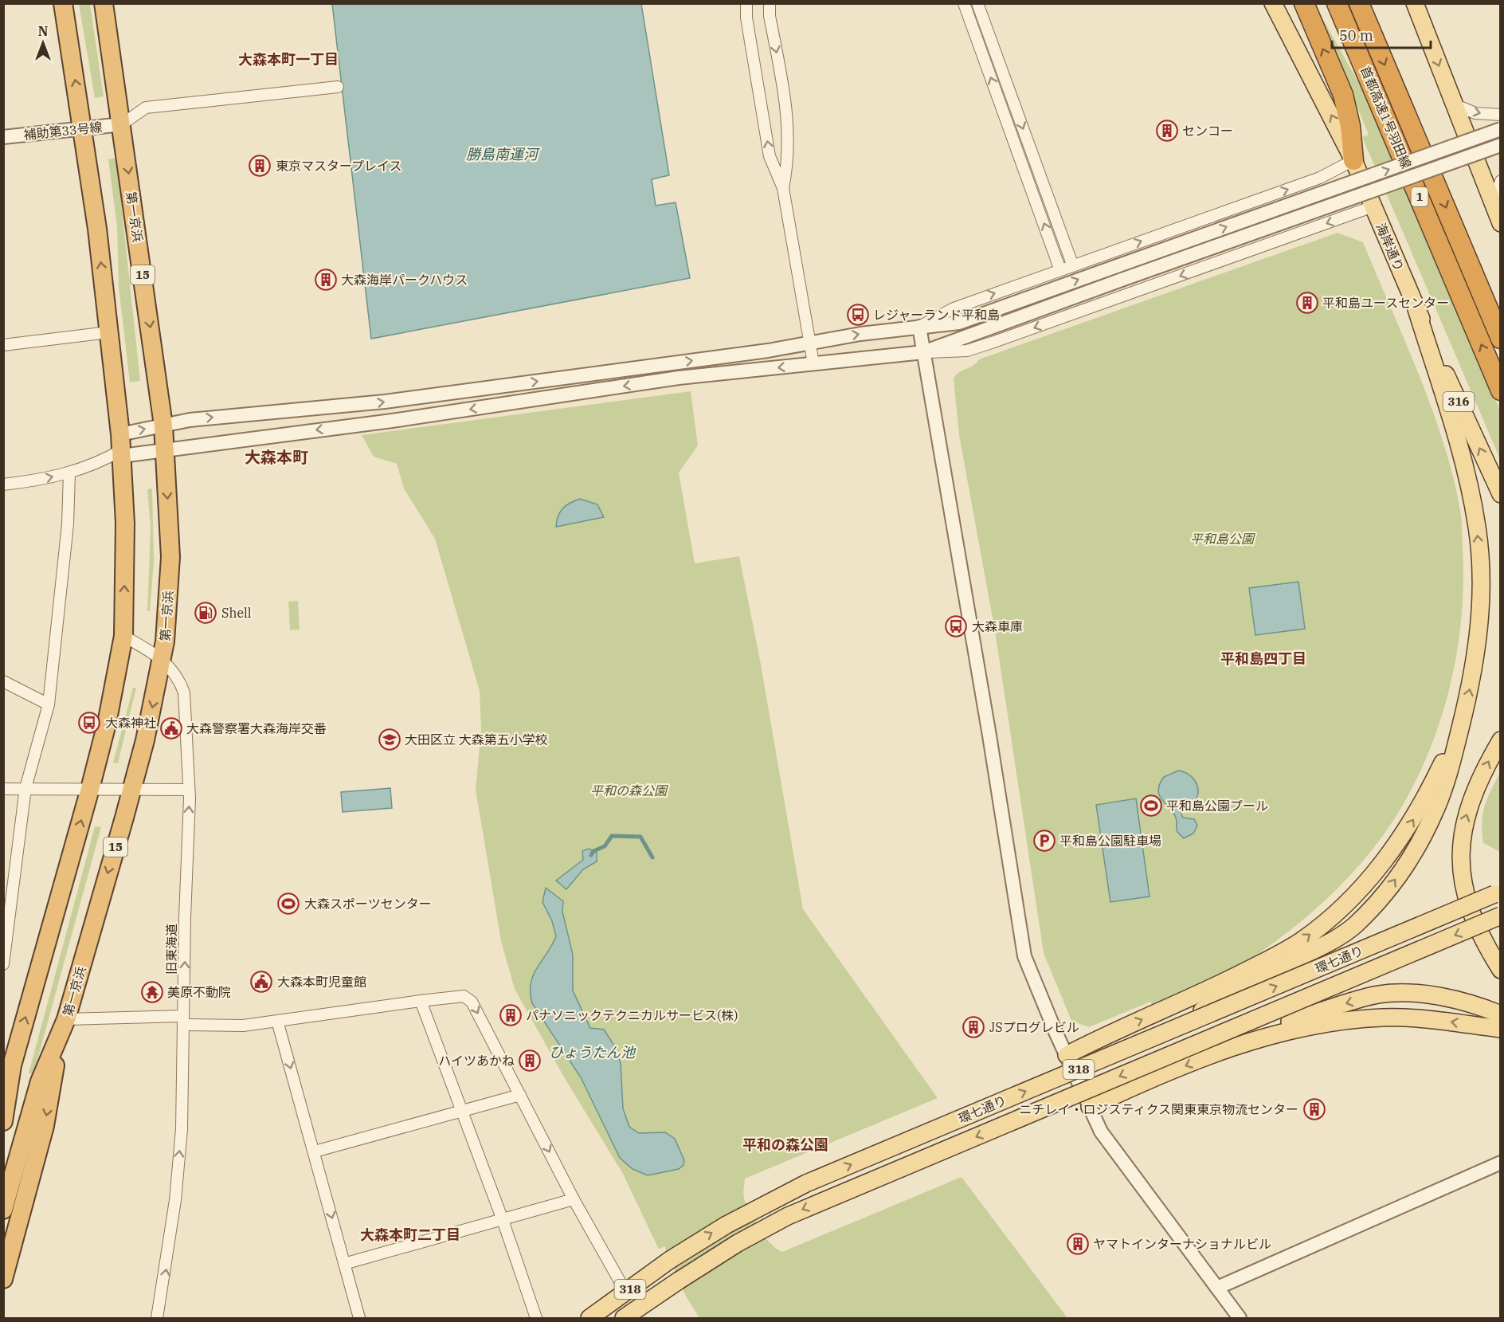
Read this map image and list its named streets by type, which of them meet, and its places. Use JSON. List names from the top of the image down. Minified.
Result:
{"streets":{"highway":["首都高速1号羽田線","1","第一京浜","15"],"main road":["海岸通り","316","環七通り","318"],"street":["補助第33号線","旧東海道"]},"crossings":[["補助第33号線","第一京浜"],["第一京浜","15"],["第一京浜","旧東海道"]],"one_way":["旧東海道"],"districts":["大森本町一丁目","大森本町","平和島四丁目","平和の森公園","大森本町二丁目"],"water":["勝島南運河","ひょうたん池"],"parks":["平和島公園","平和の森公園"],"places":{"building":["センコー","東京マスタープレイス","大森海岸パークハウス","平和島ユースセンター","パナソニックテクニカルサービス(株)","JSプログレビル","ハイツあかね","ニチレイ・ロジスティクス関東東京物流センター","ヤマトインターナショナルビル"],"bus stop":["レジャーランド平和島","大森車庫","大森神社"],"fuel station":["Shell"],"public building":["大森警察署大森海岸交番","大森本町児童館"],"school or university":["大田区立 大森第五小学校"],"sports":["平和島公園プール","大森スポーツセンター"],"parking":["平和島公園駐車場"],"temple":["美原不動院"]},"scale_bar":"50 m","north":"top"}
